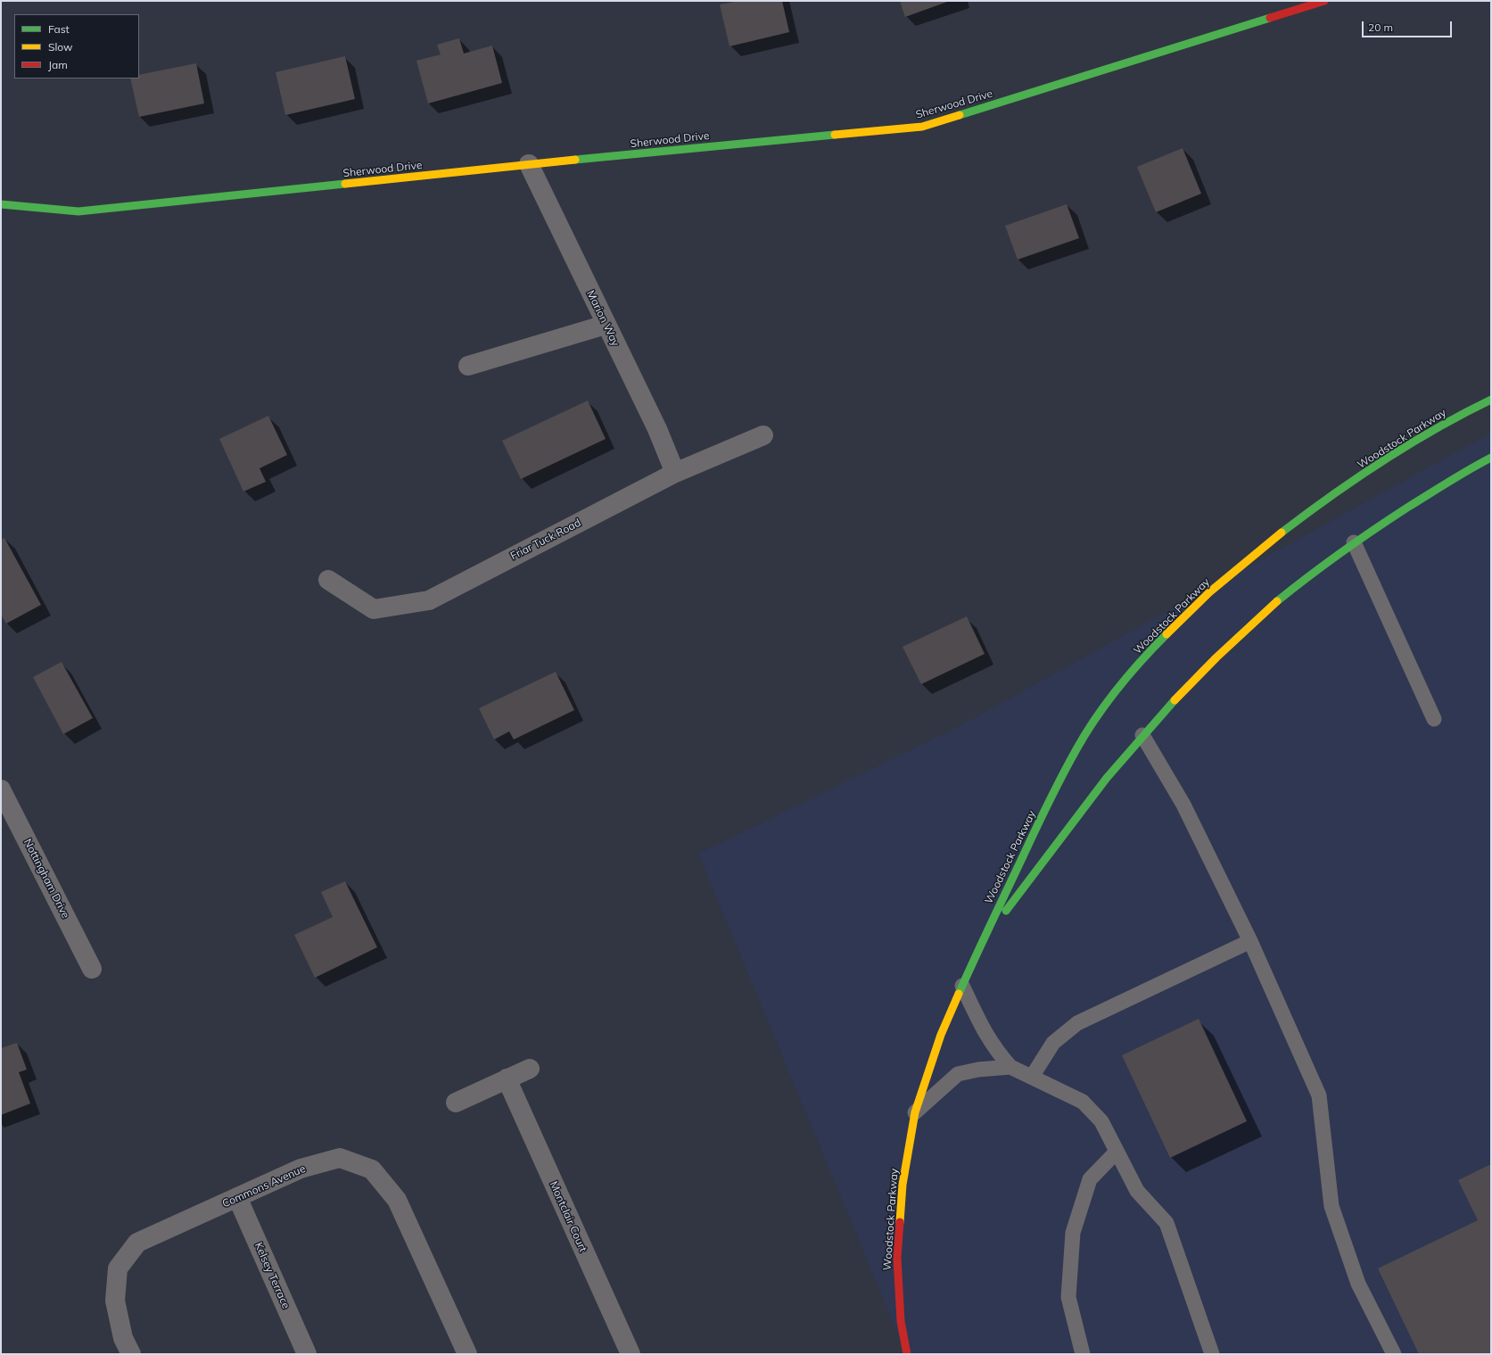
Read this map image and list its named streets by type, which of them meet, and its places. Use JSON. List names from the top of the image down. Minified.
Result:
{"streets":{"main road":["Sherwood Drive","Woodstock Parkway"],"street":["Marion Way","Friar Tuck Road","Nottingham Drive","Commons Avenue","Montclair Court","Kelsey Terrace"]},"crossings":[["Sherwood Drive","Marion Way"],["Marion Way","Friar Tuck Road"],["Commons Avenue","Kelsey Terrace"]],"legend":["Fast","Slow","Jam"],"scale_bar":"20 m"}
